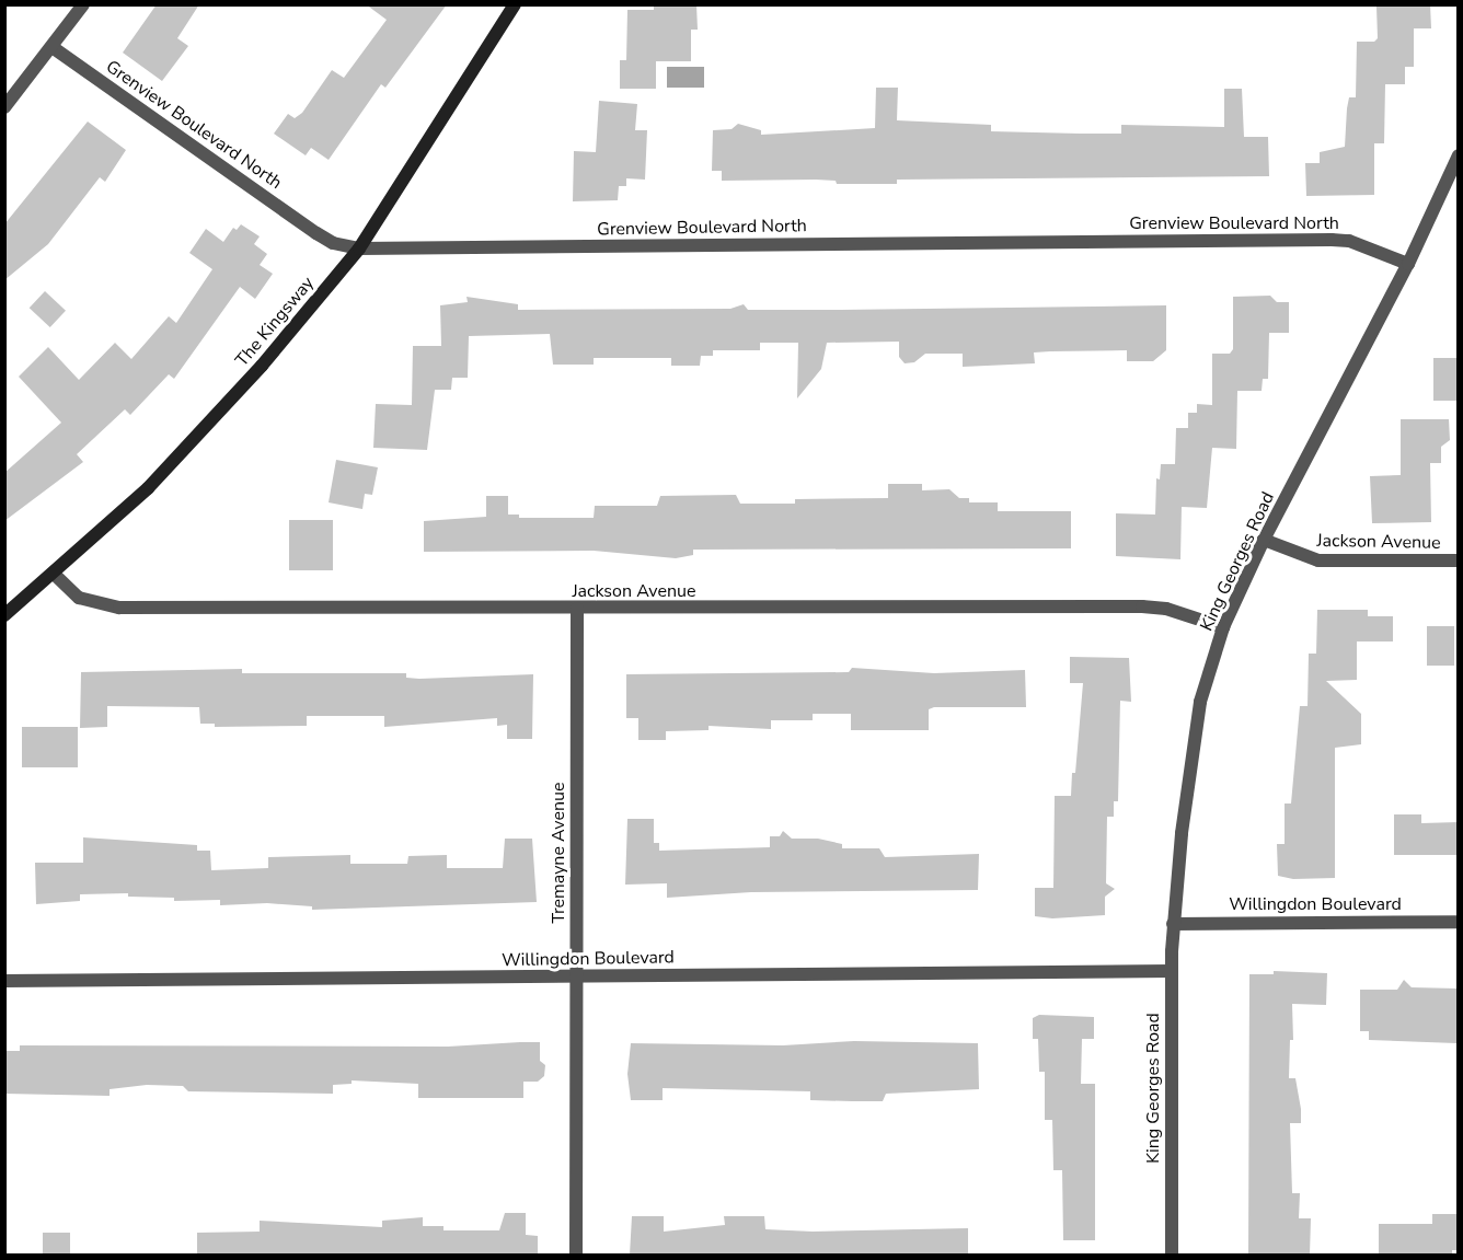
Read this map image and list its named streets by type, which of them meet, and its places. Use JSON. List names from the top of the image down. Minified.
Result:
{"streets":{"street":["Grenview Boulevard North","The Kingsway","Jackson Avenue","King Georges Road","Tremayne Avenue","Willingdon Boulevard"]},"crossings":[["Grenview Boulevard North","The Kingsway"],["Grenview Boulevard North","King Georges Road"],["The Kingsway","Jackson Avenue"],["Jackson Avenue","King Georges Road"],["Jackson Avenue","Tremayne Avenue"],["King Georges Road","Willingdon Boulevard"],["Tremayne Avenue","Willingdon Boulevard"]]}
